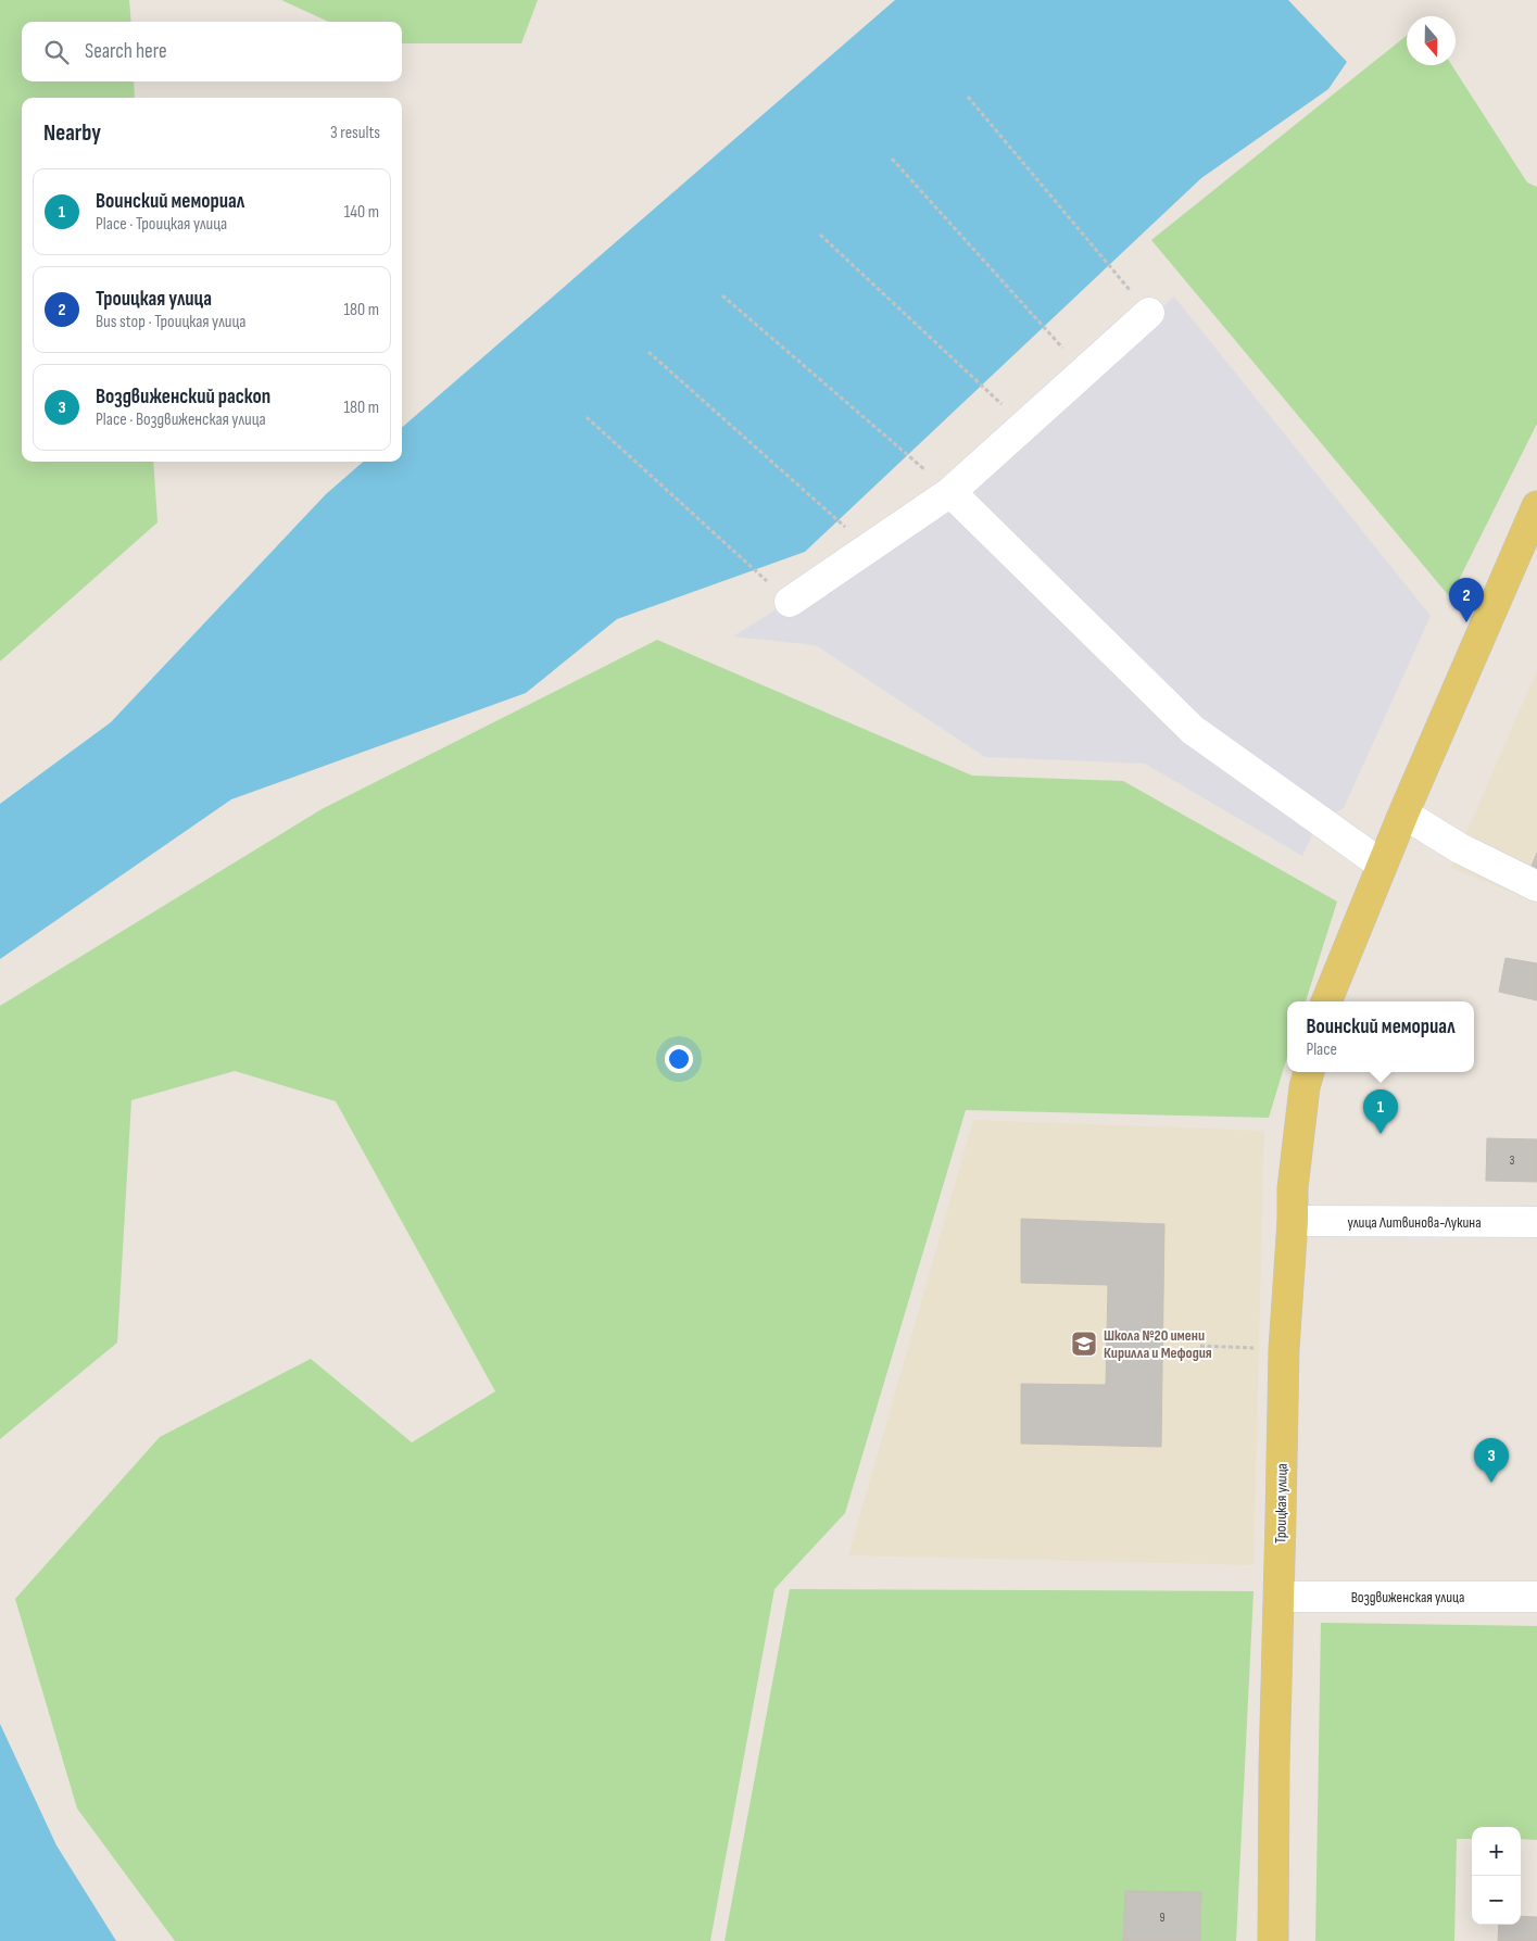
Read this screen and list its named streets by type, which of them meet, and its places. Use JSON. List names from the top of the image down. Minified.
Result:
{"streets":{"main road":["Троицкая улица"],"street":["улица Литвинова-Лукина","Воздвиженская улица"]},"crossings":[["улица Литвинова-Лукина","Троицкая улица"],["Троицкая улица","Воздвиженская улица"]],"places":{"school or university":["Школа №20 имени Кирилла и Мефодия"]},"house_numbers":["3","9"],"north":"bottom","page":{"search":"Search here","heading":["Nearby","3 results"],"list":[{"mark":"1","name":"Воинский мемориал","note":"Place · Троицкая улица","value":"140 m"},{"mark":"2","name":"Троицкая улица","note":"Bus stop · Троицкая улица","value":"180 m"},{"mark":"3","name":"Воздвиженский раскоп","note":"Place · Воздвиженская улица","value":"180 m"}],"pins":["2","1","3"],"popup":["Воинский мемориал","Place"],"map_buttons":["+","−"]}}
